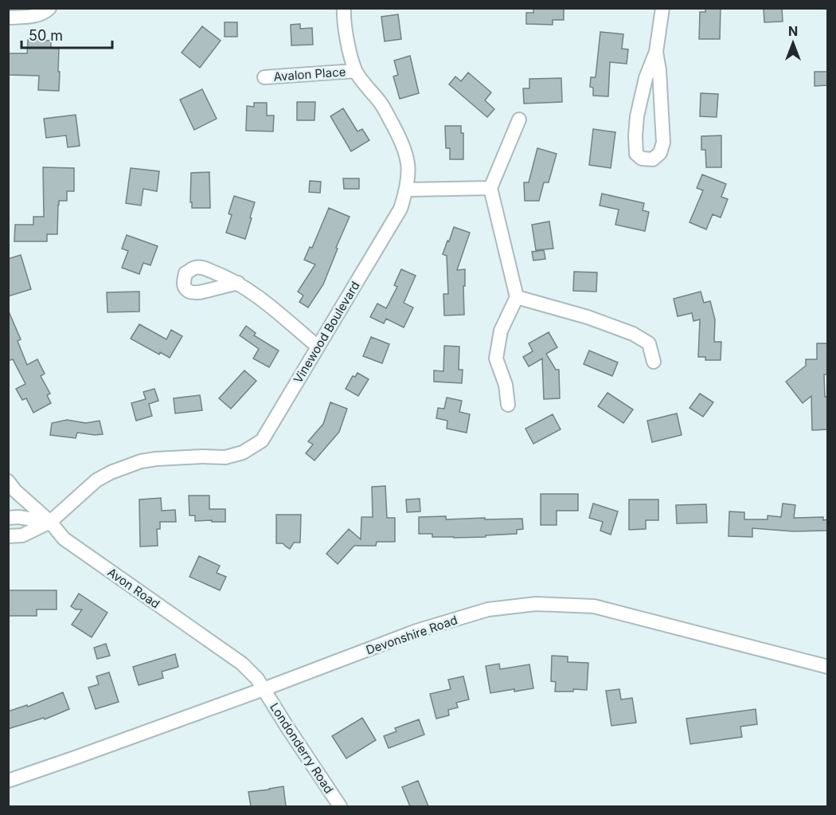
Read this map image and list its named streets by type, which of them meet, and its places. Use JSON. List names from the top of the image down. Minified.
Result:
{"streets":{"street":["Avalon Place","Vinewood Boulevard","Avon Road","Devonshire Road","Londonderry Road"]},"crossings":[["Avalon Place","Vinewood Boulevard"],["Vinewood Boulevard","Avon Road"],["Avon Road","Devonshire Road"],["Avon Road","Londonderry Road"],["Devonshire Road","Londonderry Road"]],"scale_bar":"50 m","north":"top"}
